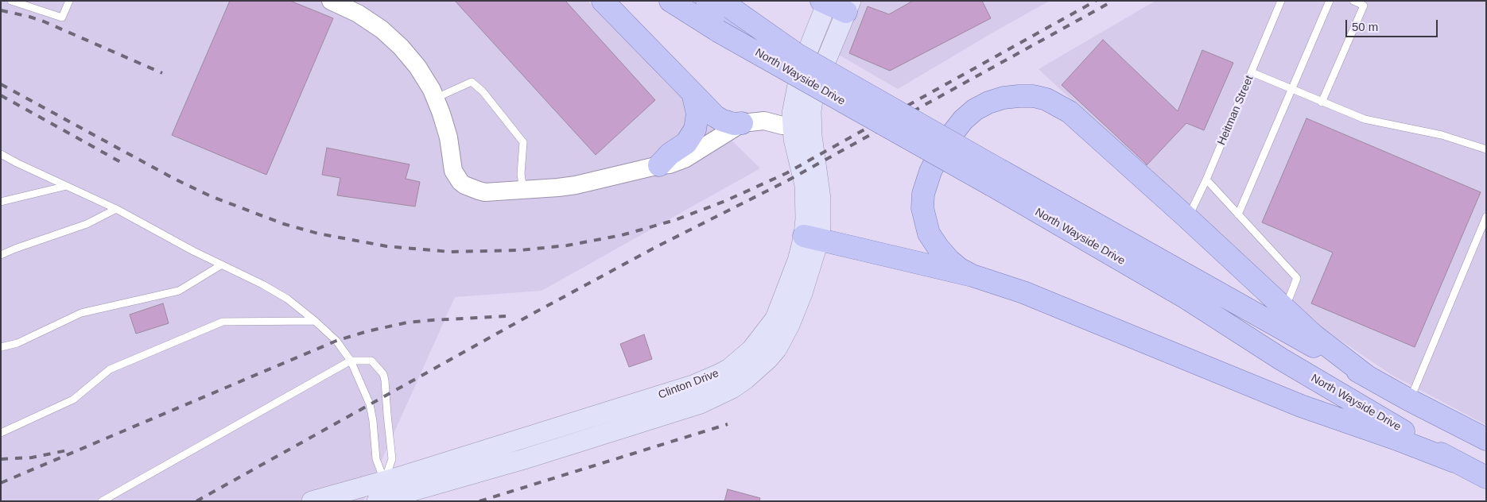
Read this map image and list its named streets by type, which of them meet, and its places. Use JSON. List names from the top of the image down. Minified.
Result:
{"streets":{"main road":["North Wayside Drive","Clinton Drive"],"lane":["Heitman Street"]},"scale_bar":"50 m"}
